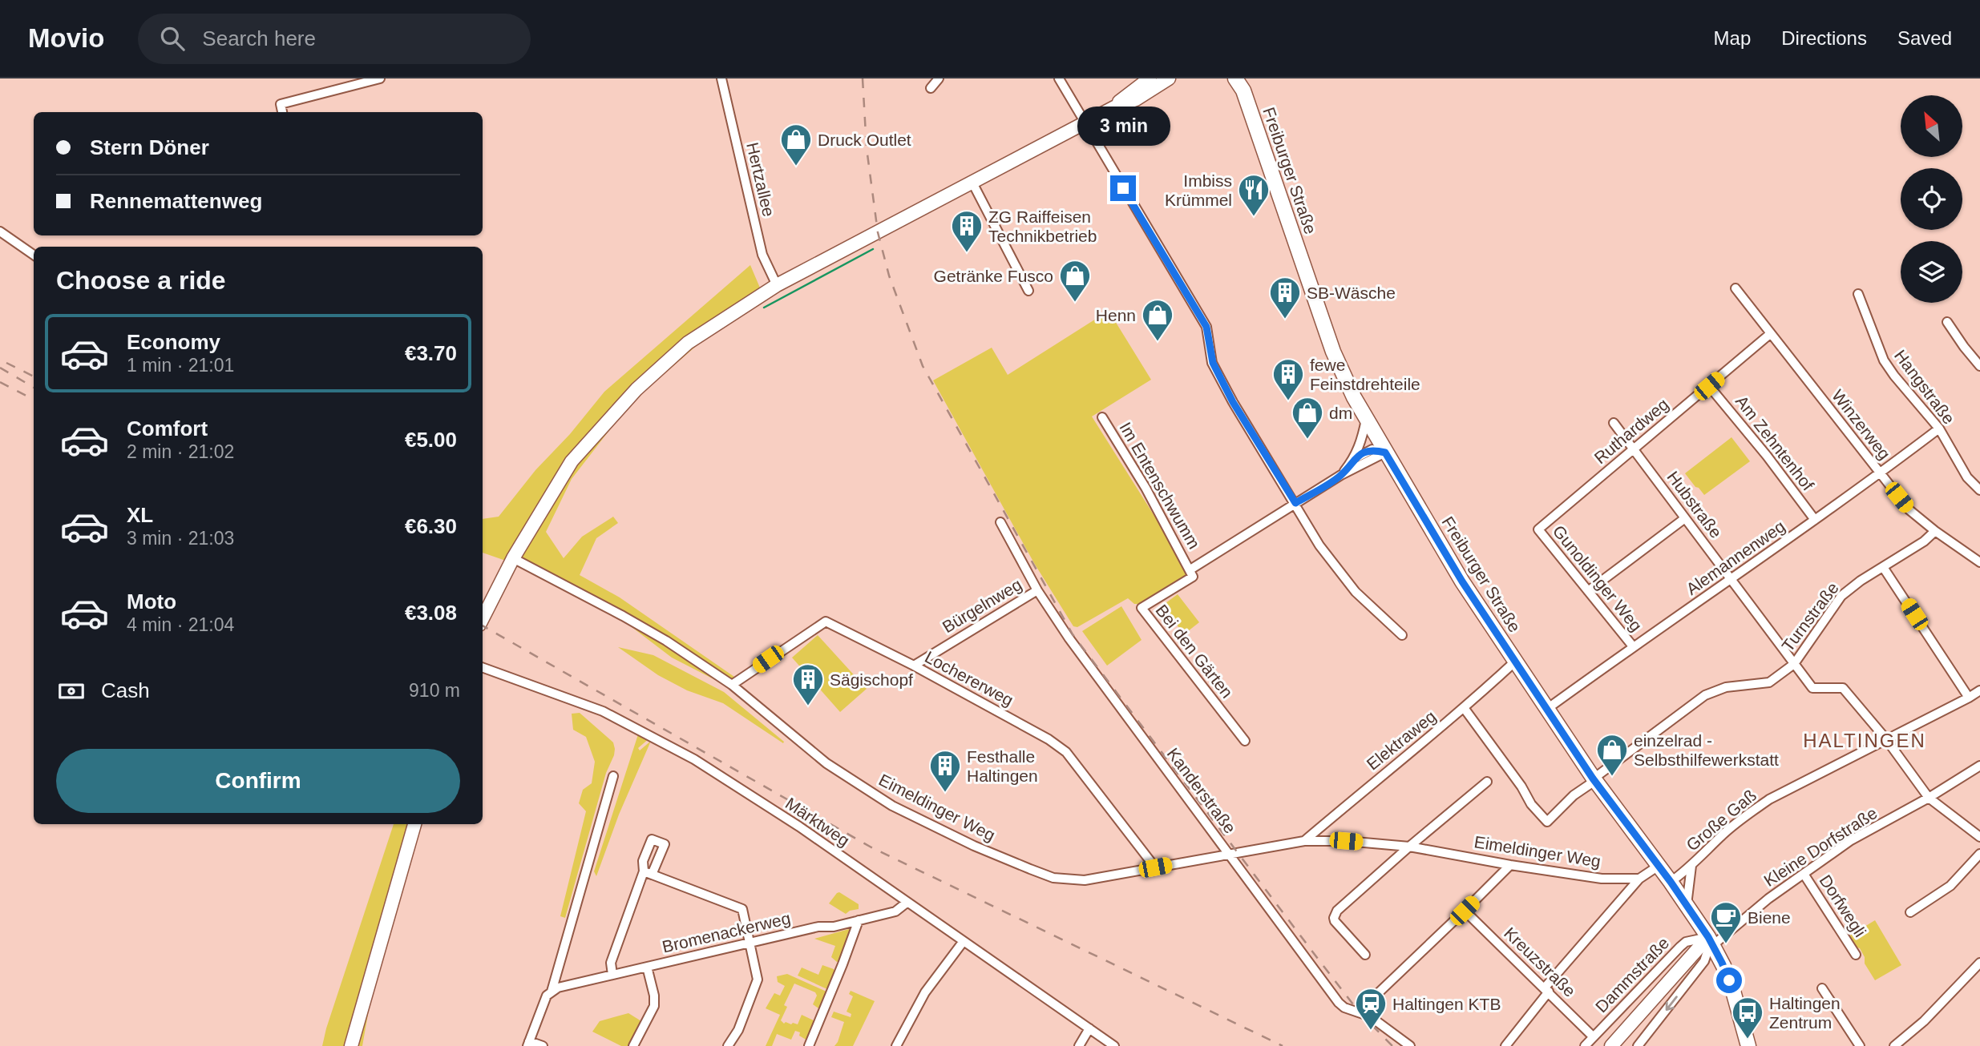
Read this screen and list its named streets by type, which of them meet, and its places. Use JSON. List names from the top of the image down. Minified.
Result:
{"streets":{"main road":["Freiburger Straße"],"street":["Hertzallee","Hangstraße","Winzerweg","Ruthardweg","Am Zehntenhof","Im Entenschwumm","Hubstraße","Alemannenweg","Gunoldinger Weg","Bürgelnweg","Turnstraße","Bei den Gärten","Lochererweg","Elektraweg","Kanderstraße","Eimeldinger Weg","Große Gaß","Märktweg","Kleine Dorfstraße","Dorfwegli","Bromenackerweg","Kreuzstraße","Dammstraße"]},"crossings":[["Freiburger Straße","Alemannenweg"],["Freiburger Straße","Turnstraße"],["Freiburger Straße","Elektraweg"],["Freiburger Straße","Große Gaß"],["Freiburger Straße","Kleine Dorfstraße"],["Freiburger Straße","Dammstraße"],["Hangstraße","Alemannenweg"],["Winzerweg","Ruthardweg"],["Winzerweg","Alemannenweg"],["Winzerweg","Turnstraße"],["Ruthardweg","Am Zehntenhof"],["Ruthardweg","Hubstraße"],["Ruthardweg","Gunoldinger Weg"],["Am Zehntenhof","Alemannenweg"],["Im Entenschwumm","Bei den Gärten"],["Hubstraße","Alemannenweg"],["Hubstraße","Turnstraße"],["Hubstraße","Große Gaß"],["Alemannenweg","Gunoldinger Weg"],["Bürgelnweg","Lochererweg"],["Bürgelnweg","Kanderstraße"],["Turnstraße","Elektraweg"],["Lochererweg","Eimeldinger Weg"],["Elektraweg","Eimeldinger Weg"],["Kanderstraße","Eimeldinger Weg"],["Märktweg","Bromenackerweg"],["Kleine Dorfstraße","Dorfwegli"],["Kleine Dorfstraße","Dammstraße"],["Kreuzstraße","Dammstraße"]],"districts":["HALTINGEN"],"places":{"shop":["Druck Outlet","Getränke Fusco","Henn","dm","einzelrad - Selbsthilfewerkstatt"],"restaurant":["Imbiss Krümmel"],"building":["ZG Raiffeisen Technikbetrieb","SB-Wäsche","fewe Feinstdrehteile","Sägischopf","Festhalle Haltingen"],"cafe":["Biene"],"station":["Haltingen KTB"],"bus stop":["Haltingen Zentrum"]},"north":"top left","page":{"header":"Movio","search":"Search here","nav":["Map","Directions","Saved"],"bubble":"3 min","banner":["Stern Döner","Rennemattenweg"],"heading":"Choose a ride","list":[{"name":"Economy","note":"1 min · 21:01","value":"€3.70"},{"name":"Comfort","note":"2 min · 21:02","value":"€5.00"},{"name":"XL","note":"3 min · 21:03","value":"€6.30"},{"name":"Moto","note":"4 min · 21:04","value":"€3.08"}],"pay":["Cash","910 m"],"buttons":"Confirm"}}
